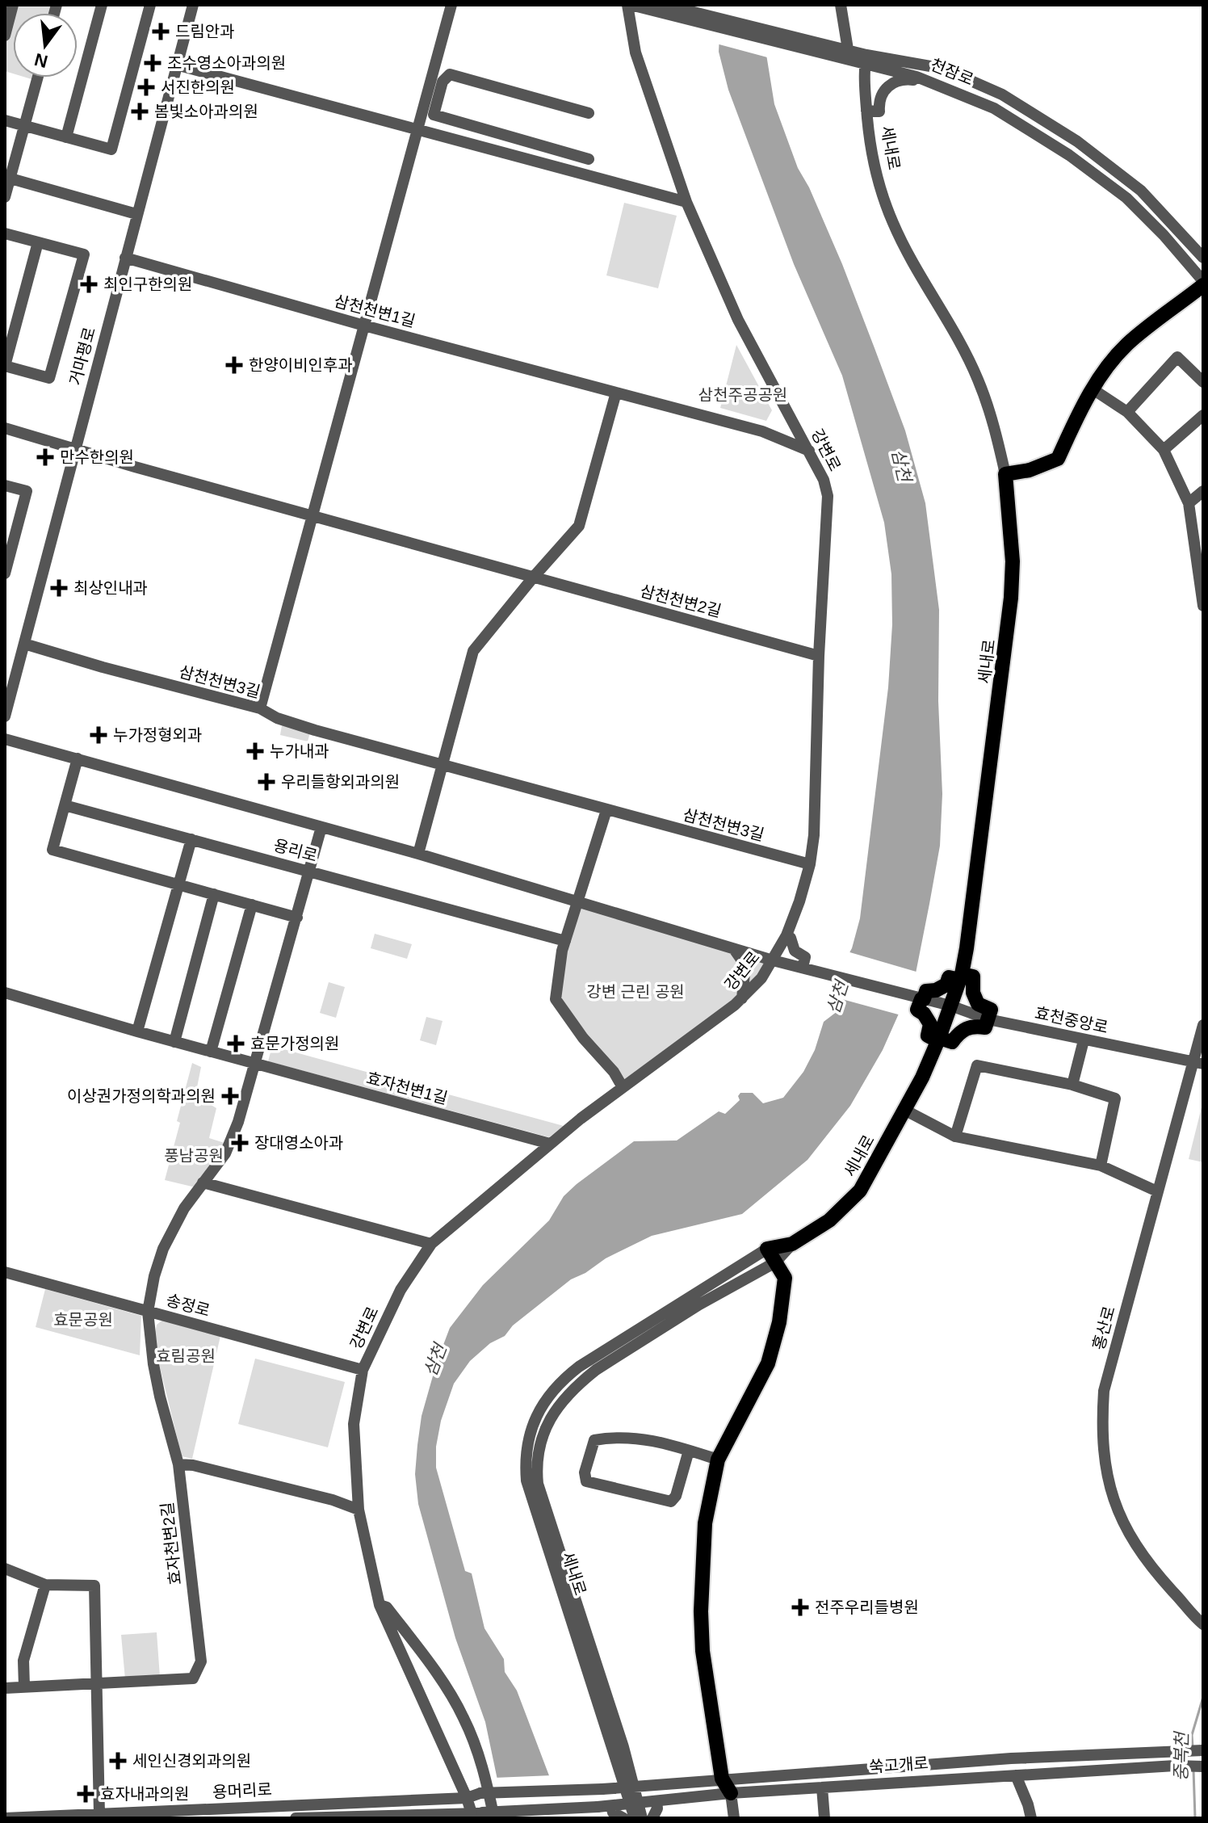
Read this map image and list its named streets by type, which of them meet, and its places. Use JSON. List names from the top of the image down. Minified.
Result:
{"streets":{"main road":["천잠로","세내로"],"street":["삼천천변1길","거마평로","강변로","삼천천변2길","삼천천변3길","용리로","효천중앙로","효자천변1길","송정로","홍산로","효자천변2길","쑥고개로","용머리로"]},"crossings":[["천잠로","세내로"],["천잠로","강변로"],["세내로","효천중앙로"],["세내로","쑥고개로"],["삼천천변1길","거마평로"],["삼천천변1길","강변로"],["거마평로","삼천천변2길"],["거마평로","삼천천변3길"],["강변로","삼천천변2길"],["강변로","삼천천변3길"],["강변로","용리로"],["강변로","효자천변1길"],["강변로","송정로"],["강변로","쑥고개로"],["강변로","용머리로"],["용리로","효천중앙로"],["효천중앙로","홍산로"],["송정로","효자천변2길"],["쑥고개로","용머리로"]],"water":["삼천","중복천"],"parks":["삼천주공공원","강변 근린 공원","풍남공원","효문공원","효림공원"],"places":{"health":["드림안과","조수영소아과의원","서진한의원","봄빛소아과의원","최인구한의원","한양이비인후과","만수한의원","최상인내과","누가정형외과","누가내과","우리들항외과의원","효문가정의원","이상권가정의학과의원","장대영소아과","전주우리들병원","세인신경외과의원","효자내과의원"]},"north":"bottom"}
